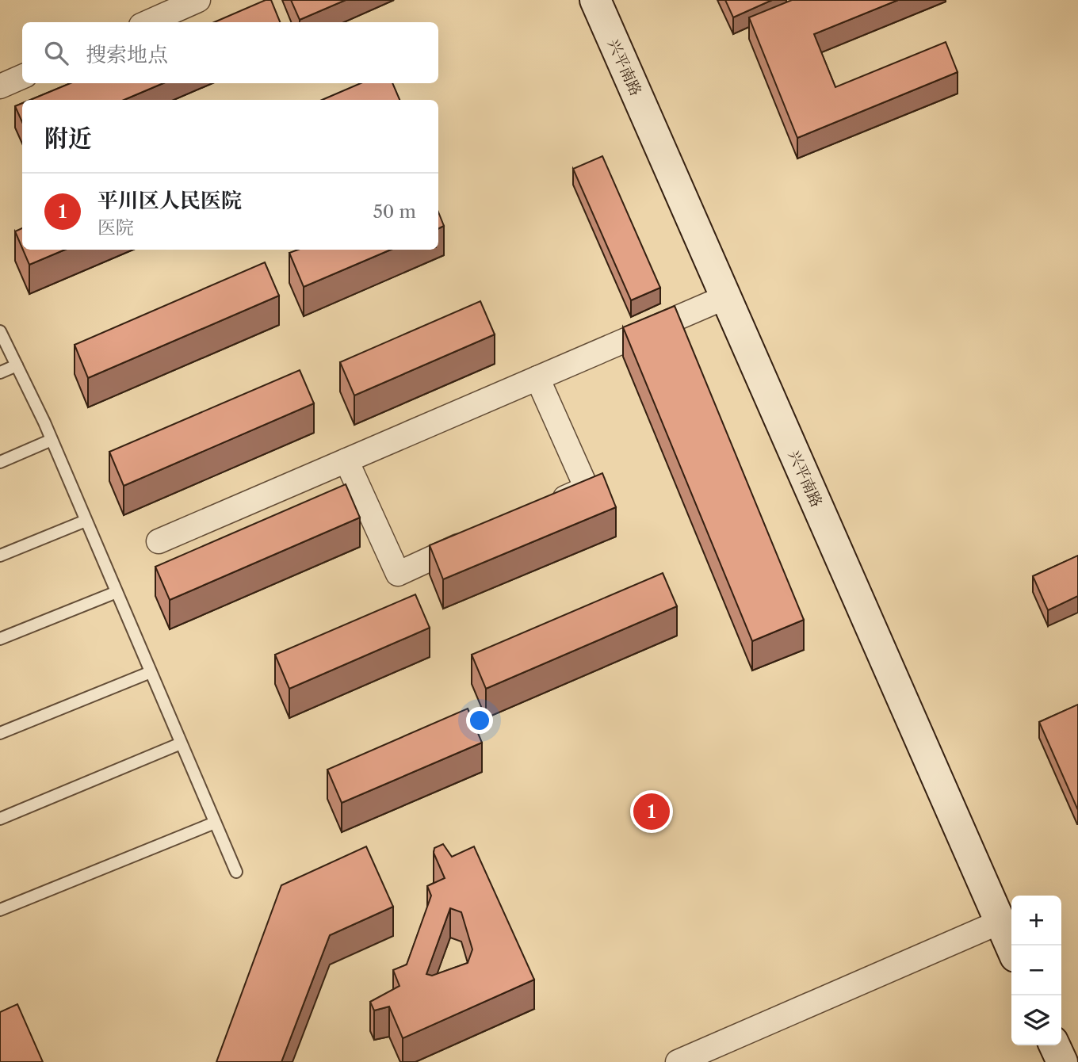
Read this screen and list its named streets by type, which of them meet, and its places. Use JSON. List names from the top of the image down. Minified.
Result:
{"streets":{"main road":["兴平南路"]},"page":{"search":"搜索地点","heading":"附近","list":[{"mark":"1","name":"平川区人民医院","note":"医院","value":"50 m"}],"pins":"1","map_buttons":["+","−"]}}
